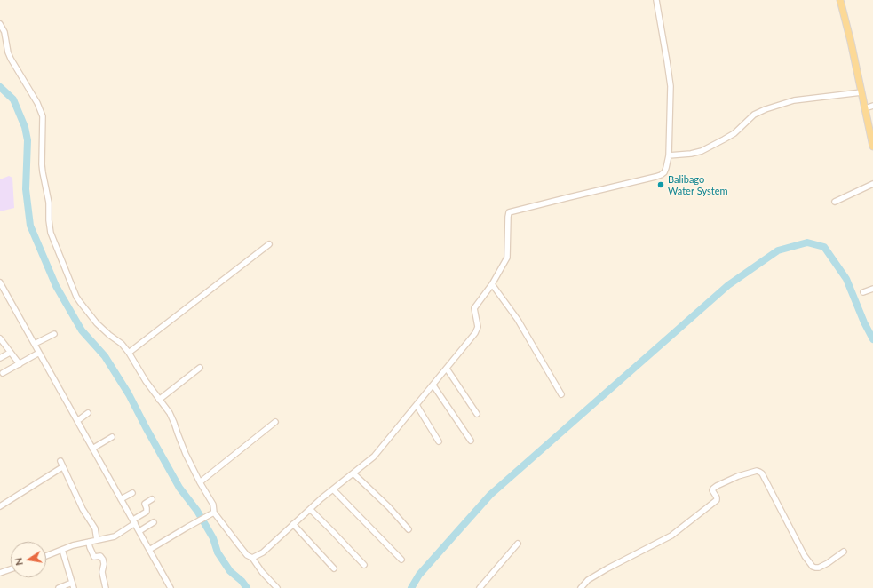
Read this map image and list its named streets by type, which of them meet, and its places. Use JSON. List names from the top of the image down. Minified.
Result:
{"places":["Balibago Water System"],"north":"left"}
